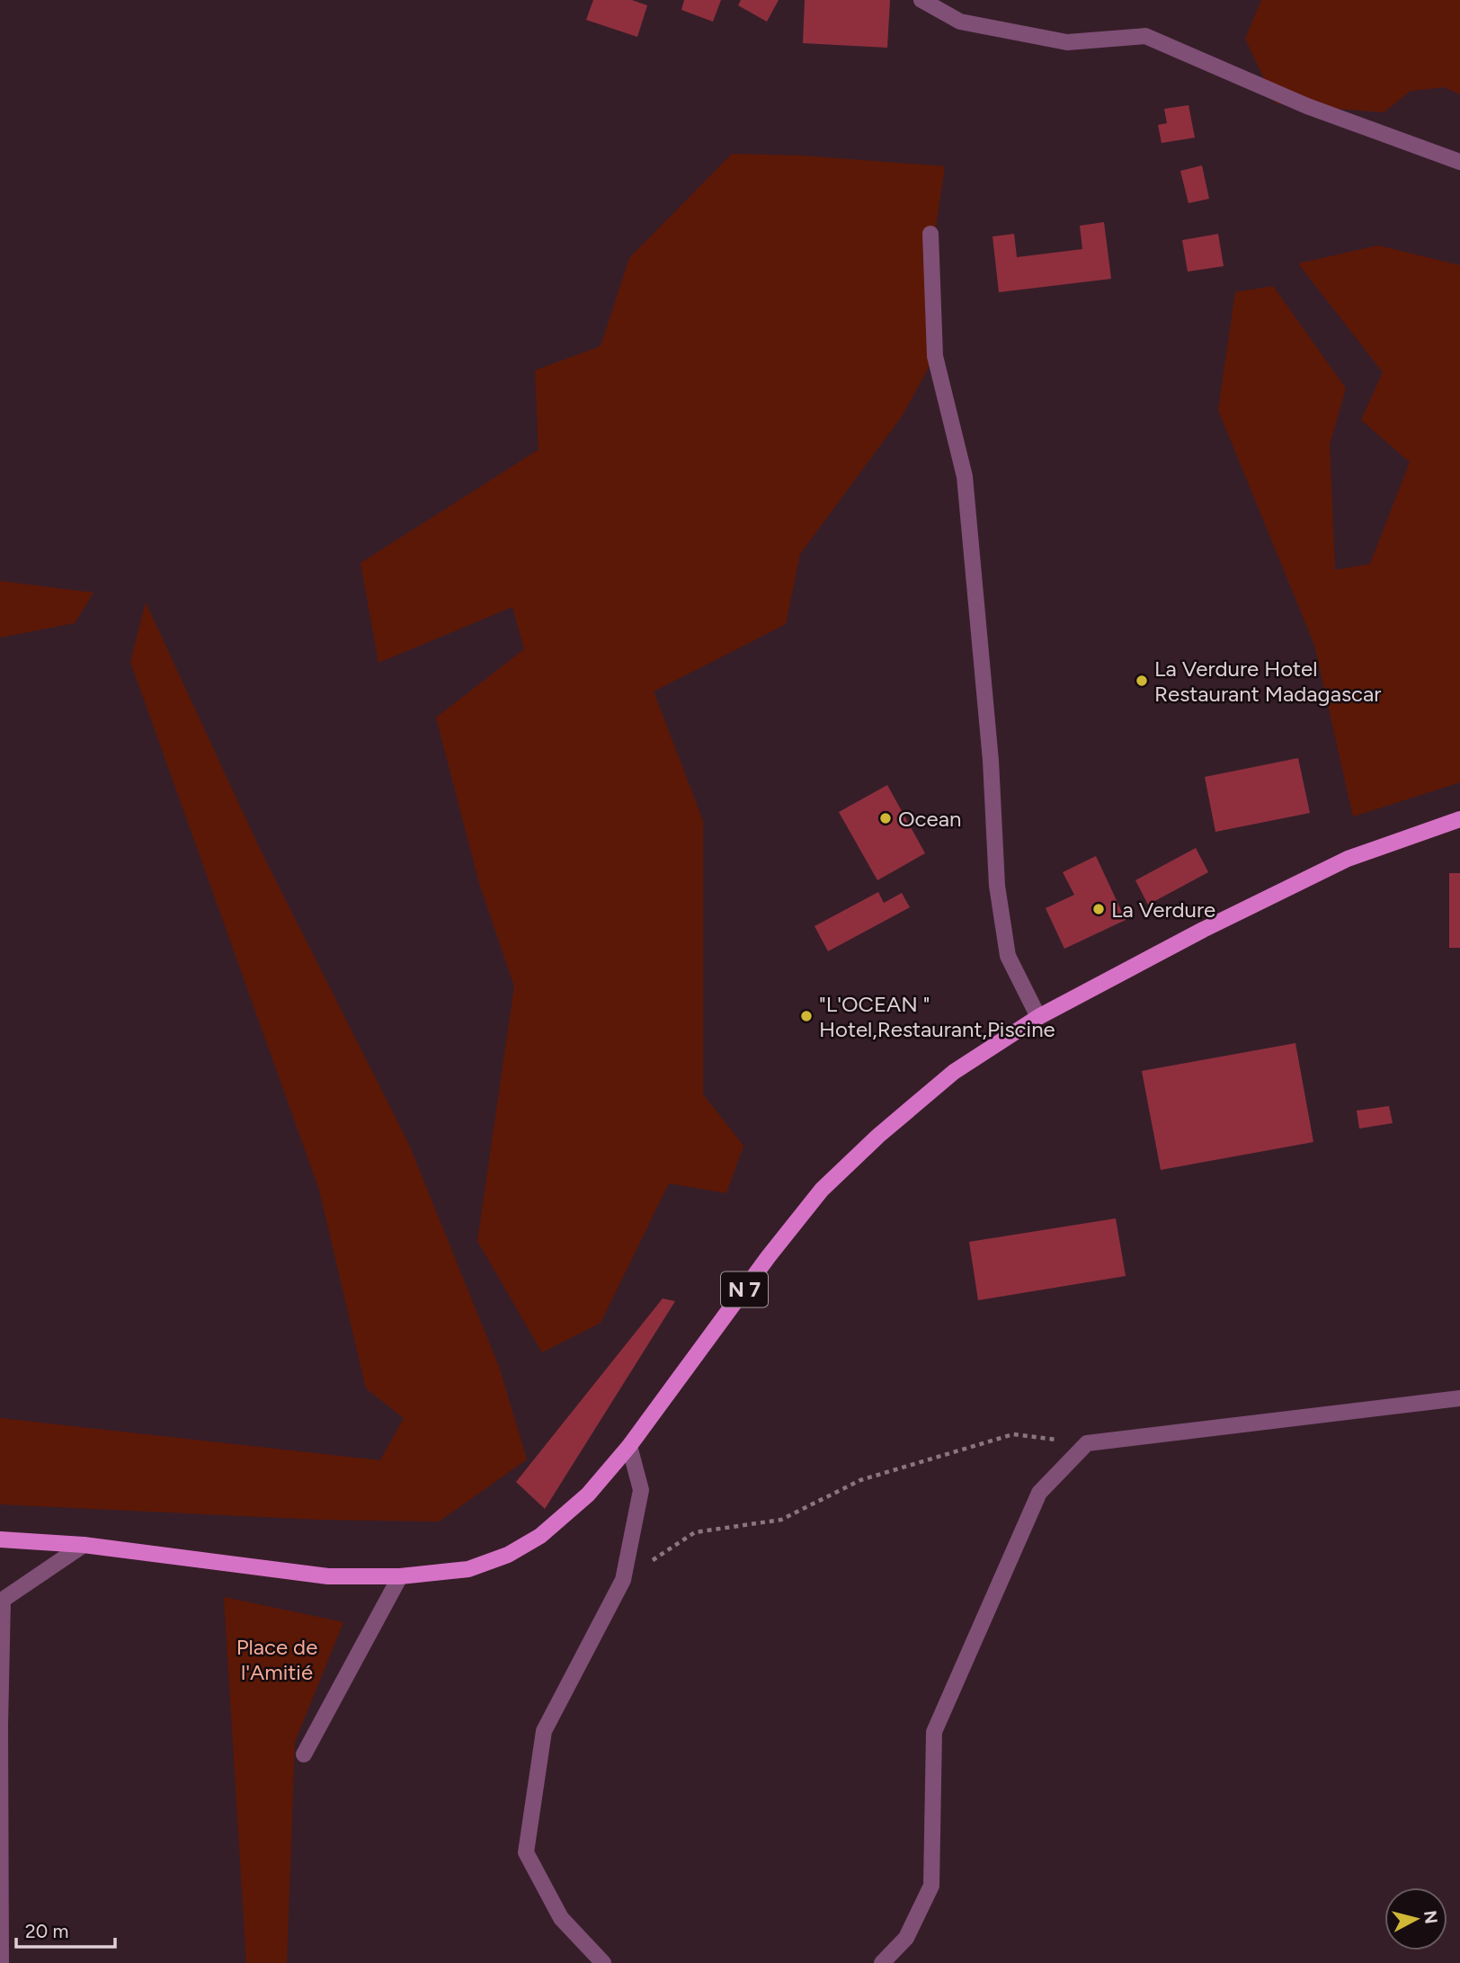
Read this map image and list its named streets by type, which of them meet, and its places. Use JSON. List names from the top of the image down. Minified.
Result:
{"streets":{"main road":["N 7"]},"parks":["Place de l'Amitié"],"places":["La Verdure Hotel Restaurant Madagascar","Ocean","La Verdure","\"L'OCEAN \" Hotel,Restaurant,Piscine"],"scale_bar":"20 m","north":"right"}
